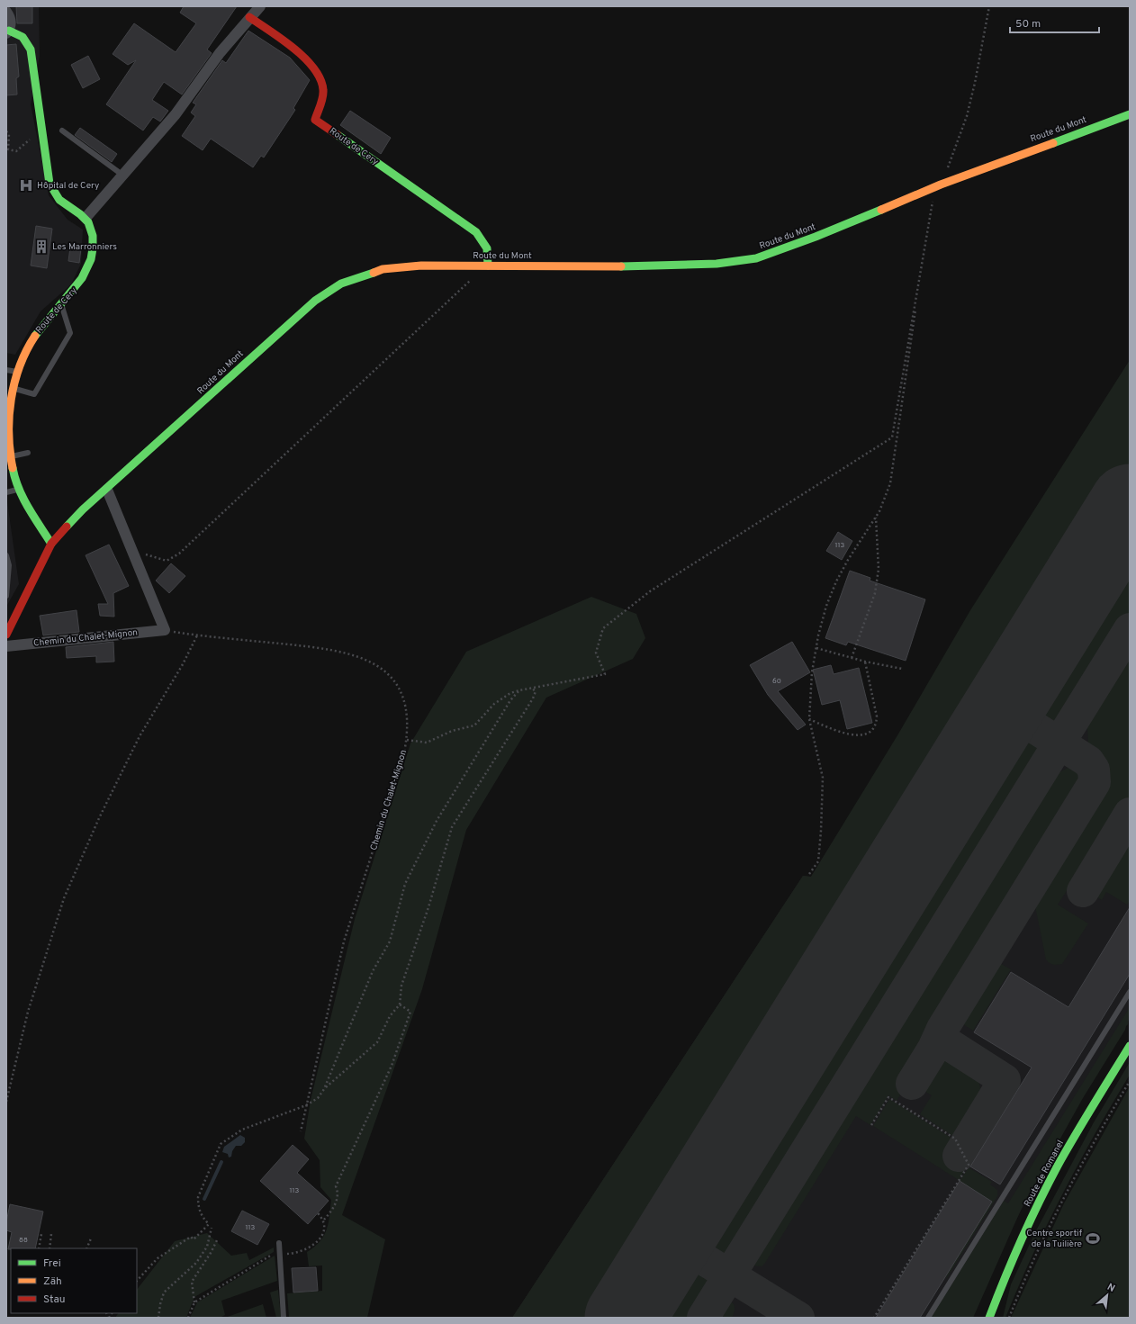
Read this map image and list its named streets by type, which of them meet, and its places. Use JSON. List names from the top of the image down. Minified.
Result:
{"streets":{"main road":["Route du Mont","Route de Cery","Route de Romanel"],"street":["Chemin du Chalet-Mignon"]},"crossings":[["Route du Mont","Route de Cery"]],"places":{"hospital":["Hôpital de Cery"],"building":["Les Marronniers"],"sports":["Centre sportif de la Tuilière"]},"house_numbers":["113","60","113","113","88"],"legend":["Frei","Zäh","Stau"],"scale_bar":"50 m","north":"top right"}
